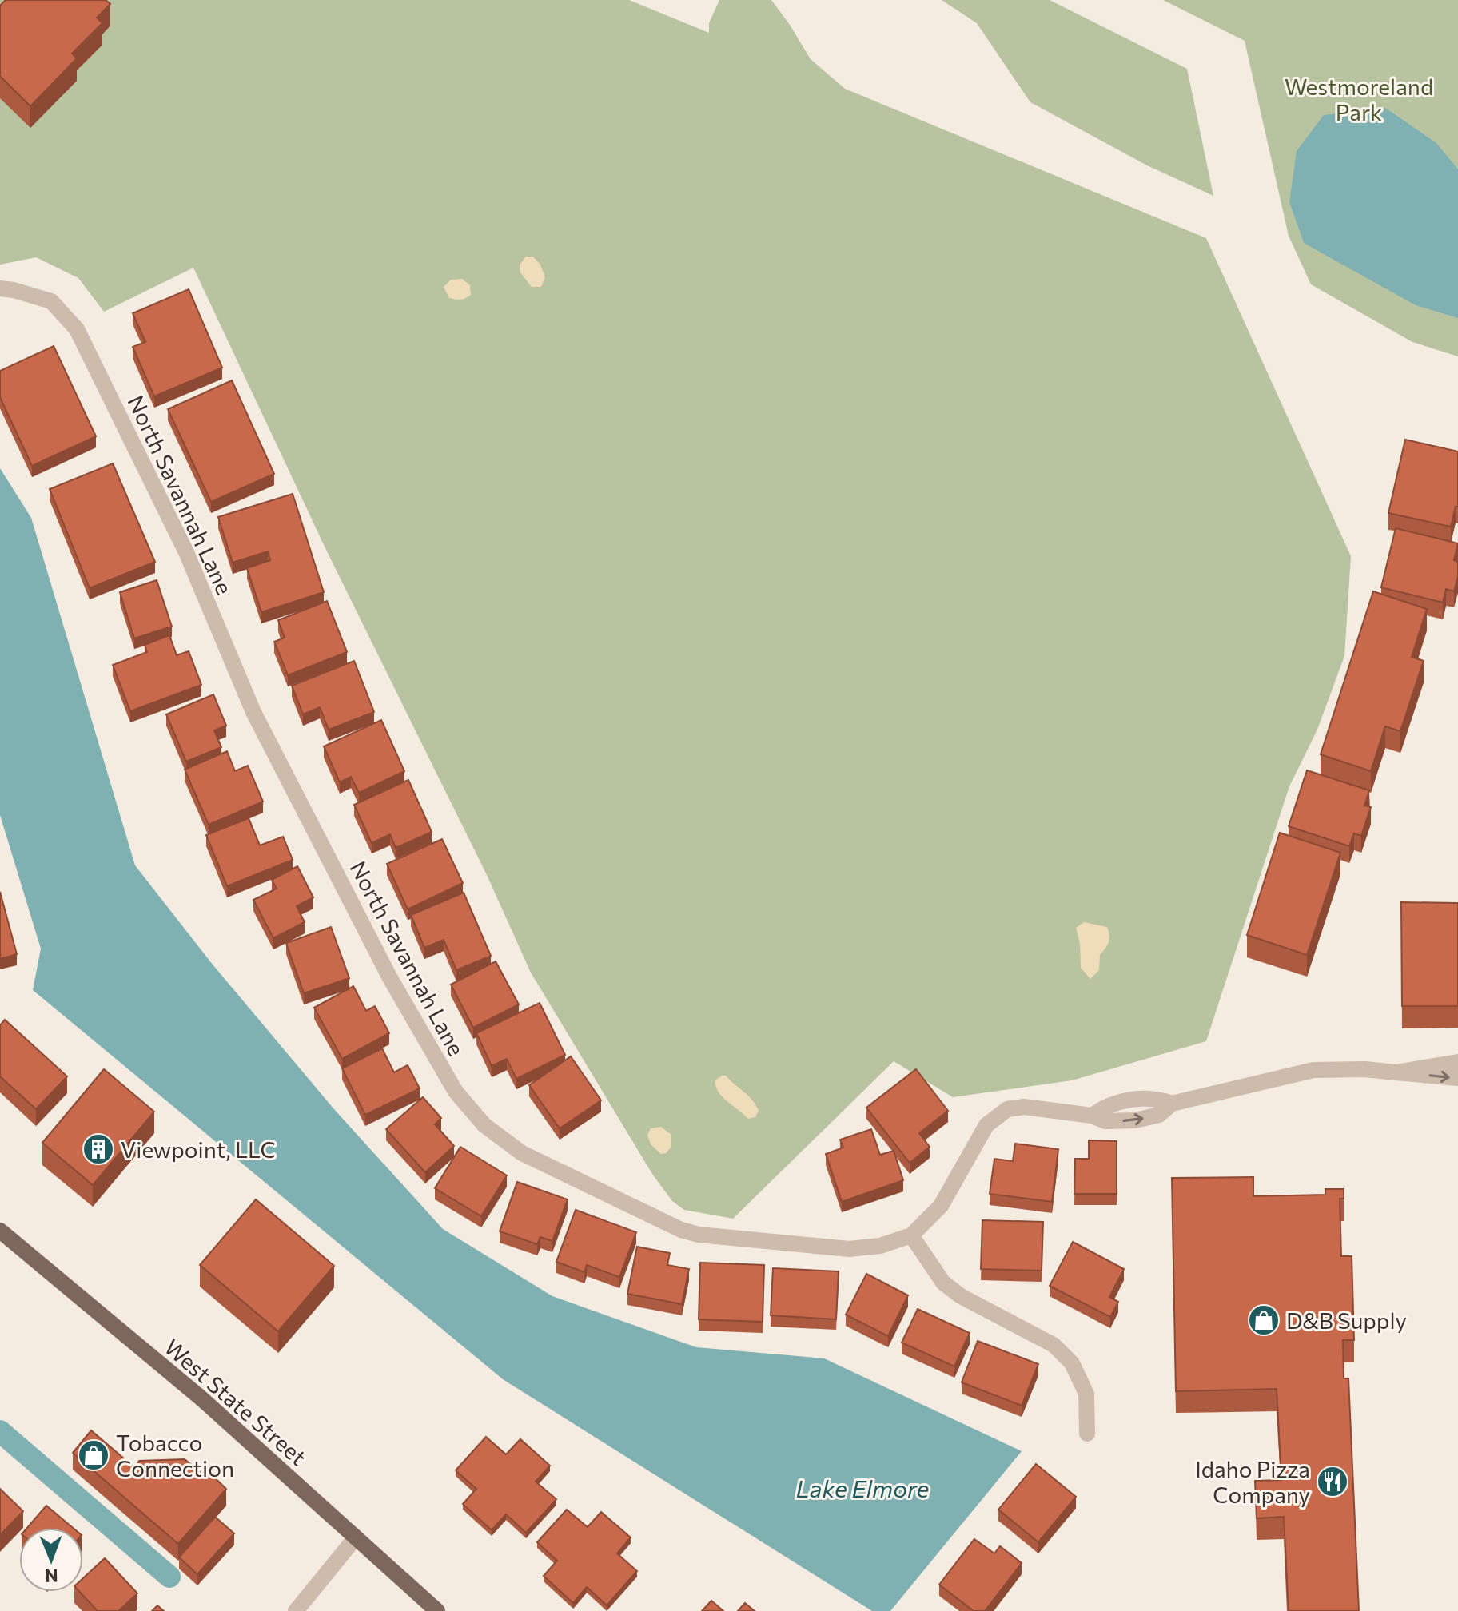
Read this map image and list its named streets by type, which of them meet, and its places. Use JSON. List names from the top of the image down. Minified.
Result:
{"streets":{"main road":["West State Street"],"street":["North Savannah Lane"]},"water":["Lake Elmore"],"parks":["Westmoreland Park"],"places":{"building":["Viewpoint, LLC"],"shop":["D&B Supply","Tobacco Connection"],"restaurant":["Idaho Pizza Company"]},"north":"bottom"}
